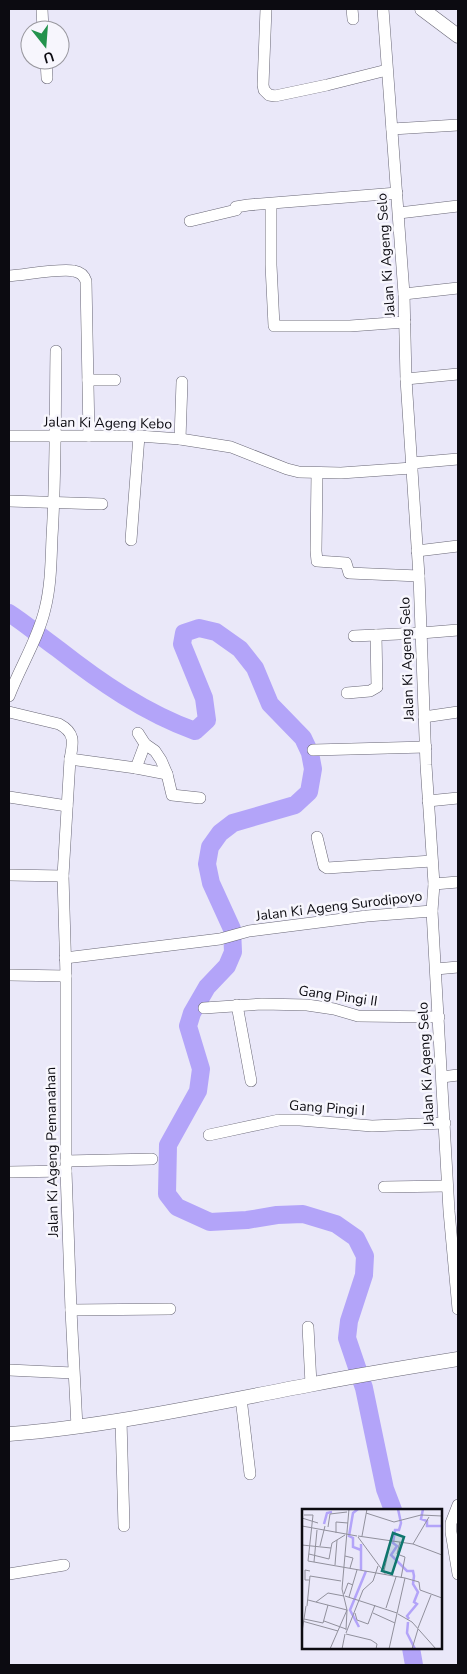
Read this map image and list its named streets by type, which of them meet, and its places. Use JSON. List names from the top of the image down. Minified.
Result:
{"streets":{"street":["Jalan Ki Ageng Selo","Jalan Ki Ageng Kebo","Jalan Ki Ageng Surodipoyo","Gang Pingi II","Gang Pingi I","Jalan Ki Ageng Pemanahan"]},"crossings":[["Jalan Ki Ageng Selo","Jalan Ki Ageng Kebo"],["Jalan Ki Ageng Selo","Jalan Ki Ageng Surodipoyo"],["Jalan Ki Ageng Selo","Gang Pingi II"],["Jalan Ki Ageng Selo","Gang Pingi I"],["Jalan Ki Ageng Surodipoyo","Jalan Ki Ageng Pemanahan"]],"north":"bottom"}
